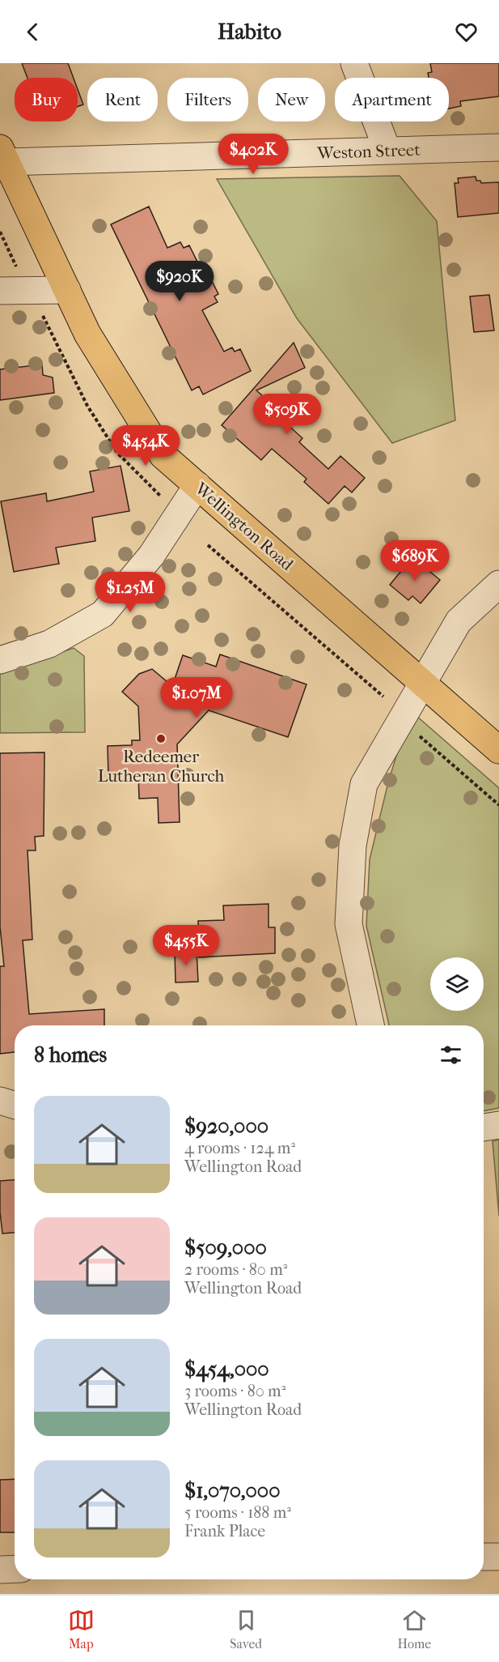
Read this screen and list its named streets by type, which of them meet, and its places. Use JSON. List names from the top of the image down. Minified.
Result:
{"streets":{"main road":["Wellington Road"],"street":["Weston Street"]},"crossings":[["Weston Street","Wellington Road"]],"places":["Redeemer Lutheran Church"],"page":{"header":"Habito","chip":["Buy","Rent","Filters","New","Apartment"],"price":["$402K","$920K","$509K","$454K","$689K","$1.25M","$1.07M","$455K"],"heading":"8 homes","list":[{"name":"$920,000","note":"4 rooms · 124 m² · Wellington Road"},{"name":"$509,000","note":"2 rooms · 80 m² · Wellington Road"},{"name":"$454,000","note":"3 rooms · 80 m² · Wellington Road"},{"name":"$1,070,000","note":"5 rooms · 188 m² · Frank Place"}],"tabs":["Map","Saved","Home"]}}
